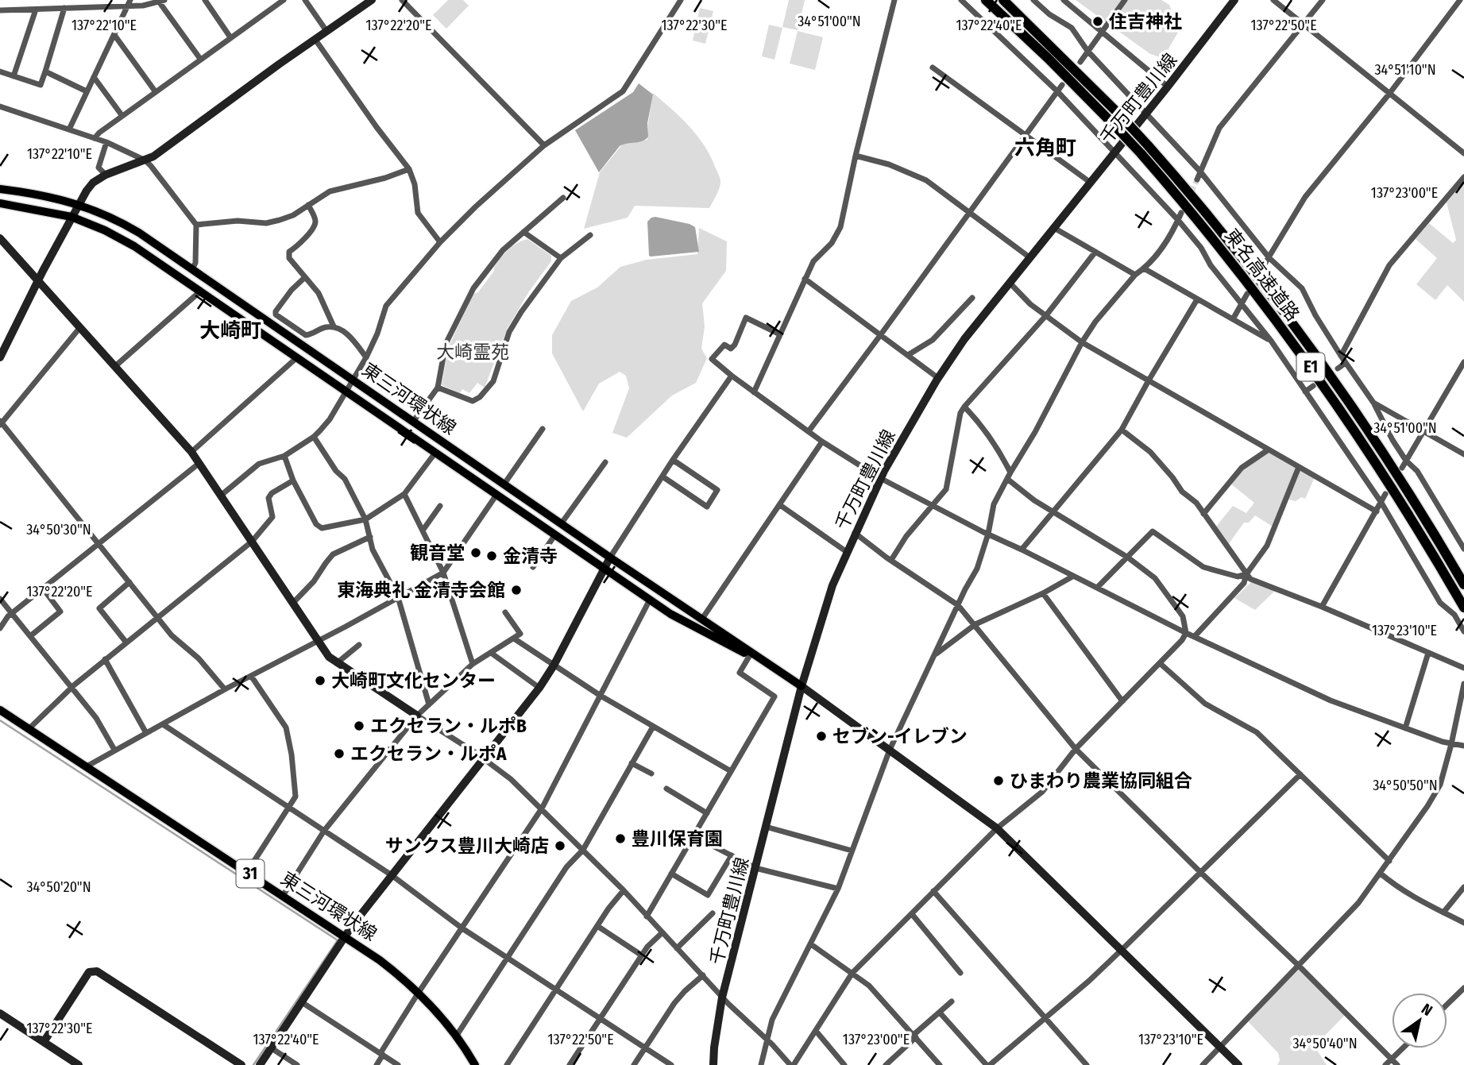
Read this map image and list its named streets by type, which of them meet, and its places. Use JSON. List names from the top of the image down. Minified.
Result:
{"streets":{"highway":["東名高速道路","E1"],"main road":["東三河環状線","31"],"street":["千万町豊川線"]},"crossings":[["千万町豊川線","東三河環状線"]],"districts":["六角町","大崎町"],"parks":["大崎霊苑"],"places":["住吉神社","観音堂","金清寺","東海典礼 金清寺会館","大崎町文化センター","エクセラン・ルポB","セブン-イレブン","エクセラン・ルポA","ひまわり農業協同組合","豊川保育園","サンクス豊川大崎店"],"north":"top right","coordinates":["34°51'00\"N","137°22'10\"E","137°22'30\"E","137°22'40\"E","137°22'50\"E","137°22'20\"E","34°51'10\"N","137°23'00\"E","34°50'30\"N","137°23'10\"E","34°50'50\"N","34°50'20\"N","34°50'40\"N"]}
